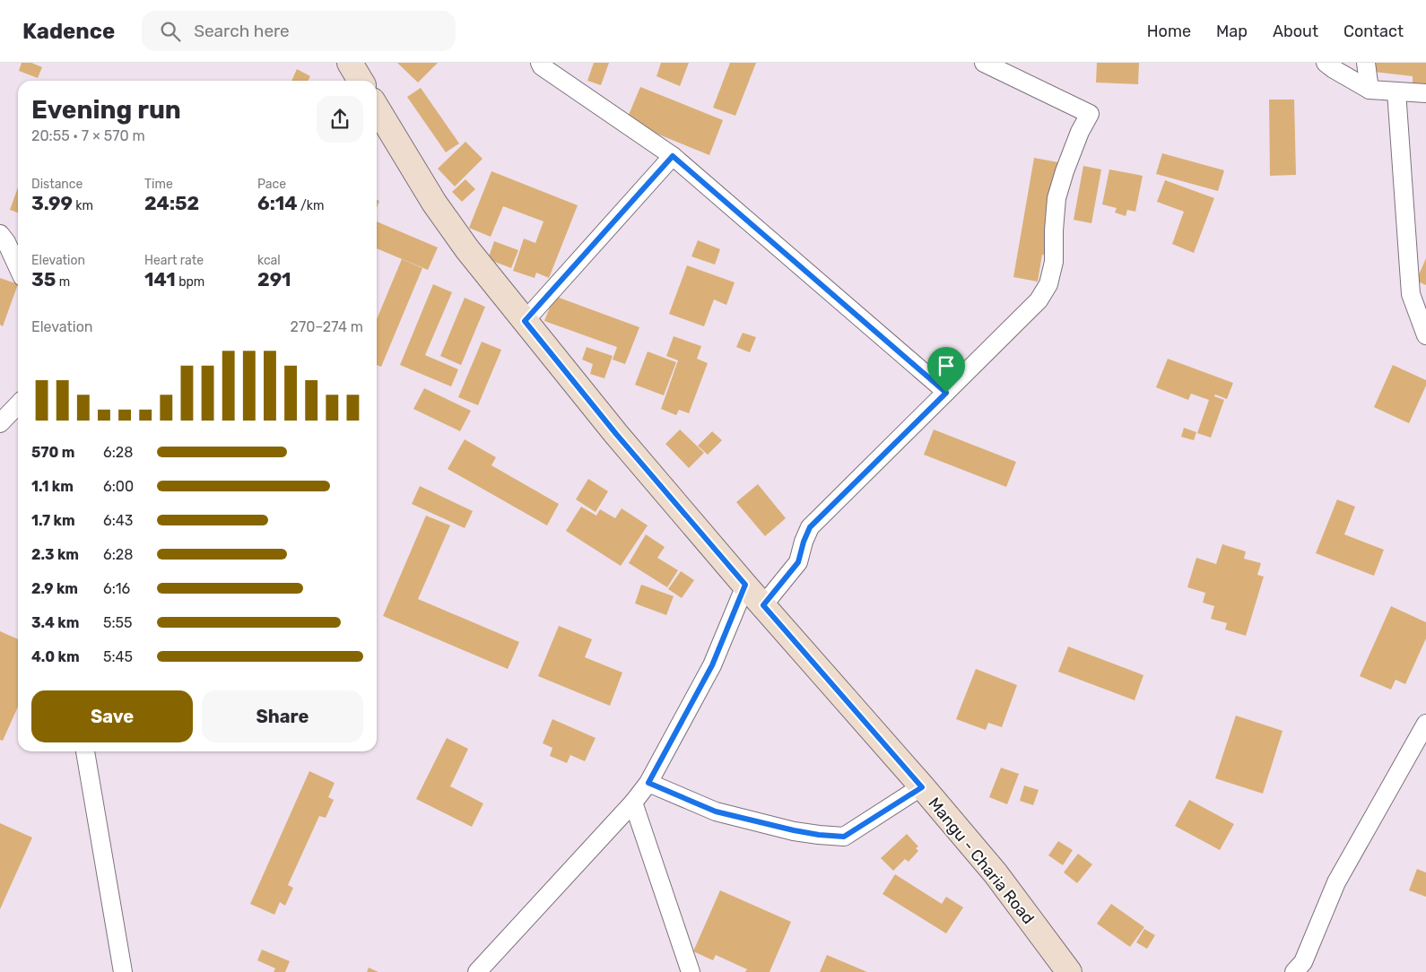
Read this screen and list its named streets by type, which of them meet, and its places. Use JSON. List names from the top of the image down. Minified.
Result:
{"streets":{"street":["Mangu - Charia Road"]},"page":{"header":"Kadence","search":"Search here","nav":["Home","Map","About","Contact"],"heading":["Evening run","20:55 · 7 × 570 m"],"stats":[["Distance","3.99 km"],["Time","24:52"],["Pace","6:14 /km"],["Elevation","35 m"],["Heart rate","141 bpm"],["kcal","291"]],"chart":["Elevation","270–274 m"],"list":[{"name":"570 m","note":"6:28"},{"name":"1.1 km","note":"6:00"},{"name":"1.7 km","note":"6:43"},{"name":"2.3 km","note":"6:28"},{"name":"2.9 km","note":"6:16"},{"name":"3.4 km","note":"5:55"},{"name":"4.0 km","note":"5:45"}],"buttons":["Save","Share"]}}
